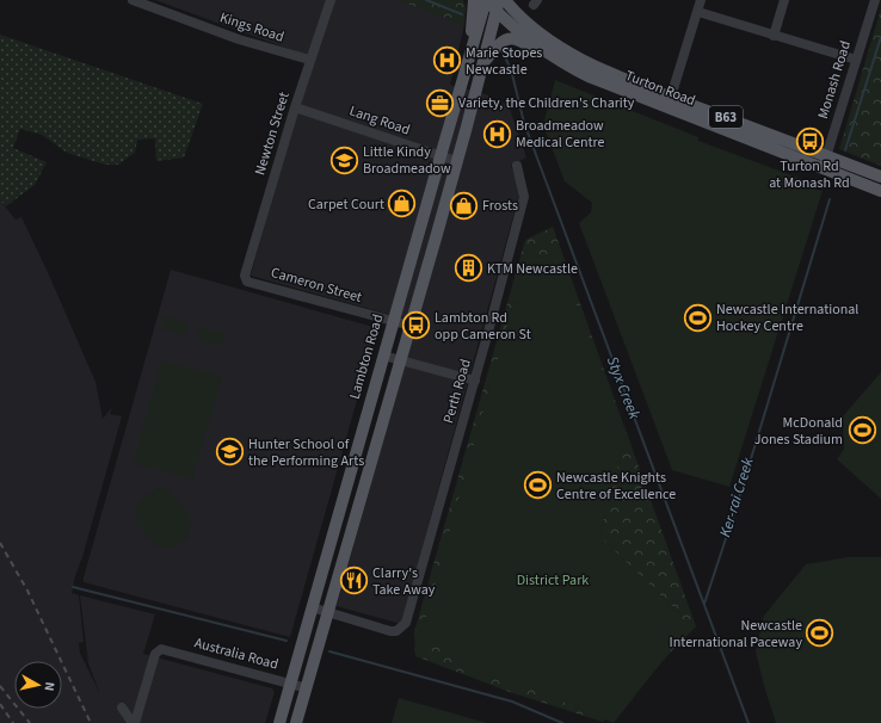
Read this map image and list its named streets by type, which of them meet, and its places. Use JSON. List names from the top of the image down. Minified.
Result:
{"streets":{"main road":["Turton Road","B63","Lambton Road"],"street":["Kings Road","Monash Road","Lang Road","Newton Street","Cameron Street","Perth Road","Australia Road"]},"crossings":[["Kings Road","Newton Street"],["Monash Road","Turton Road"],["Turton Road","B63"],["B63","Lambton Road"],["Lang Road","Newton Street"],["Lang Road","Lambton Road"],["Newton Street","Cameron Street"],["Cameron Street","Lambton Road"],["Lambton Road","Australia Road"]],"water":["Styx Creek","Ker-rai Creek"],"parks":["District Park"],"places":{"hospital":["Marie Stopes Newcastle","Broadmeadow Medical Centre"],"office":["Variety, the Children's Charity"],"bus stop":["Turton Rd at Monash Rd","Lambton Rd opp Cameron St"],"school or university":["Little Kindy Broadmeadow","Hunter School of the Performing Arts"],"shop":["Carpet Court","Frosts"],"building":["KTM Newcastle"],"sports":["Newcastle International Hockey Centre","McDonald Jones Stadium","Newcastle Knights Centre of Excellence","Newcastle International Paceway"],"restaurant":["Clarry's Take Away"]},"north":"right"}
